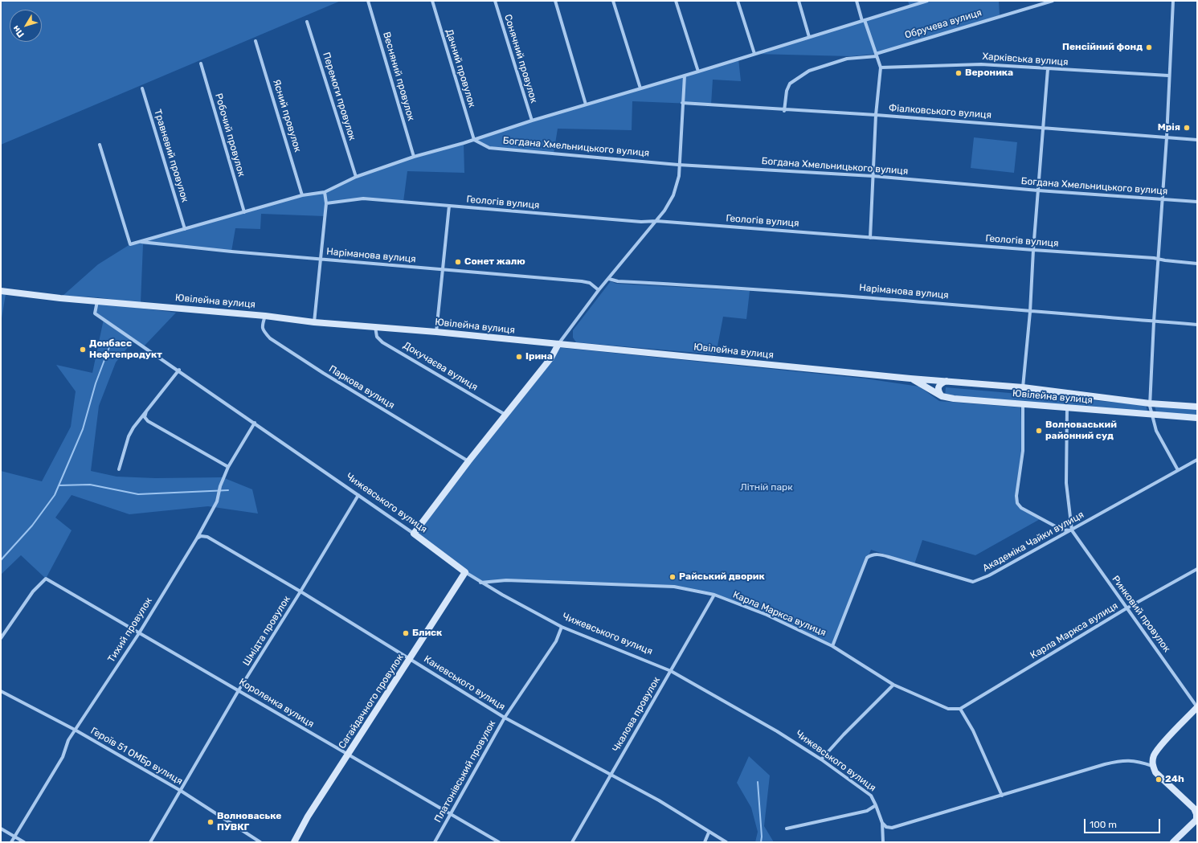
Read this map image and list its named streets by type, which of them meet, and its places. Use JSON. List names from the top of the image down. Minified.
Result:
{"streets":{"street":["Обручева вулиця","Сонячний провулок","Харківська вулиця","Дачний провулок","Весняний провулок","Перемоги провулок","Фіалковського вулиця","Ясний провулок","Робочий провулок","Богдана Хмельницького вулиця","Травневий провулок","Геологів вулиця","Наріманова вулиця","Ювілейна вулиця","Докучаєва вулиця","Паркова вулиця","Чижевського вулиця","Академіка Чайки вулиця","Карла Маркса вулиця","Ринковий провулок","Тихий провулок","Шмідта провулок","Каневського вулиця","Сагайдачного провулок","Короленка вулиця","Чкалова провулок","Героїв 51 ОМБр вулиця","Платонівський провулок"]},"crossings":[["Дачний провулок","Богдана Хмельницького вулиця"],["Ювілейна вулиця","Докучаєва вулиця"],["Ювілейна вулиця","Паркова вулиця"],["Ювілейна вулиця","Чижевського вулиця"],["Ювілейна вулиця","Ринковий провулок"],["Чижевського вулиця","Карла Маркса вулиця"],["Чижевського вулиця","Тихий провулок"],["Чижевського вулиця","Шмідта провулок"],["Чижевського вулиця","Сагайдачного провулок"],["Чижевського вулиця","Чкалова провулок"],["Чижевського вулиця","Платонівський провулок"],["Академіка Чайки вулиця","Карла Маркса вулиця"],["Академіка Чайки вулиця","Ринковий провулок"],["Карла Маркса вулиця","Ринковий провулок"],["Карла Маркса вулиця","Чкалова провулок"],["Тихий провулок","Каневського вулиця"],["Тихий провулок","Короленка вулиця"],["Тихий провулок","Героїв 51 ОМБр вулиця"],["Шмідта провулок","Каневського вулиця"],["Шмідта провулок","Короленка вулиця"],["Шмідта провулок","Героїв 51 ОМБр вулиця"],["Каневського вулиця","Сагайдачного провулок"],["Каневського вулиця","Чкалова провулок"],["Каневського вулиця","Платонівський провулок"],["Сагайдачного провулок","Короленка вулиця"],["Короленка вулиця","Платонівський провулок"]],"parks":["Літній парк"],"places":["Пенсійний фонд","Вероника","Мрія","Сонет жалю","Донбасс Нефтепродукт","Ірина","Волноваський районний суд","Райський дворик","Блиск","24h","Волноваське ПУВКГ"],"scale_bar":"100 m","north":"bottom left"}
